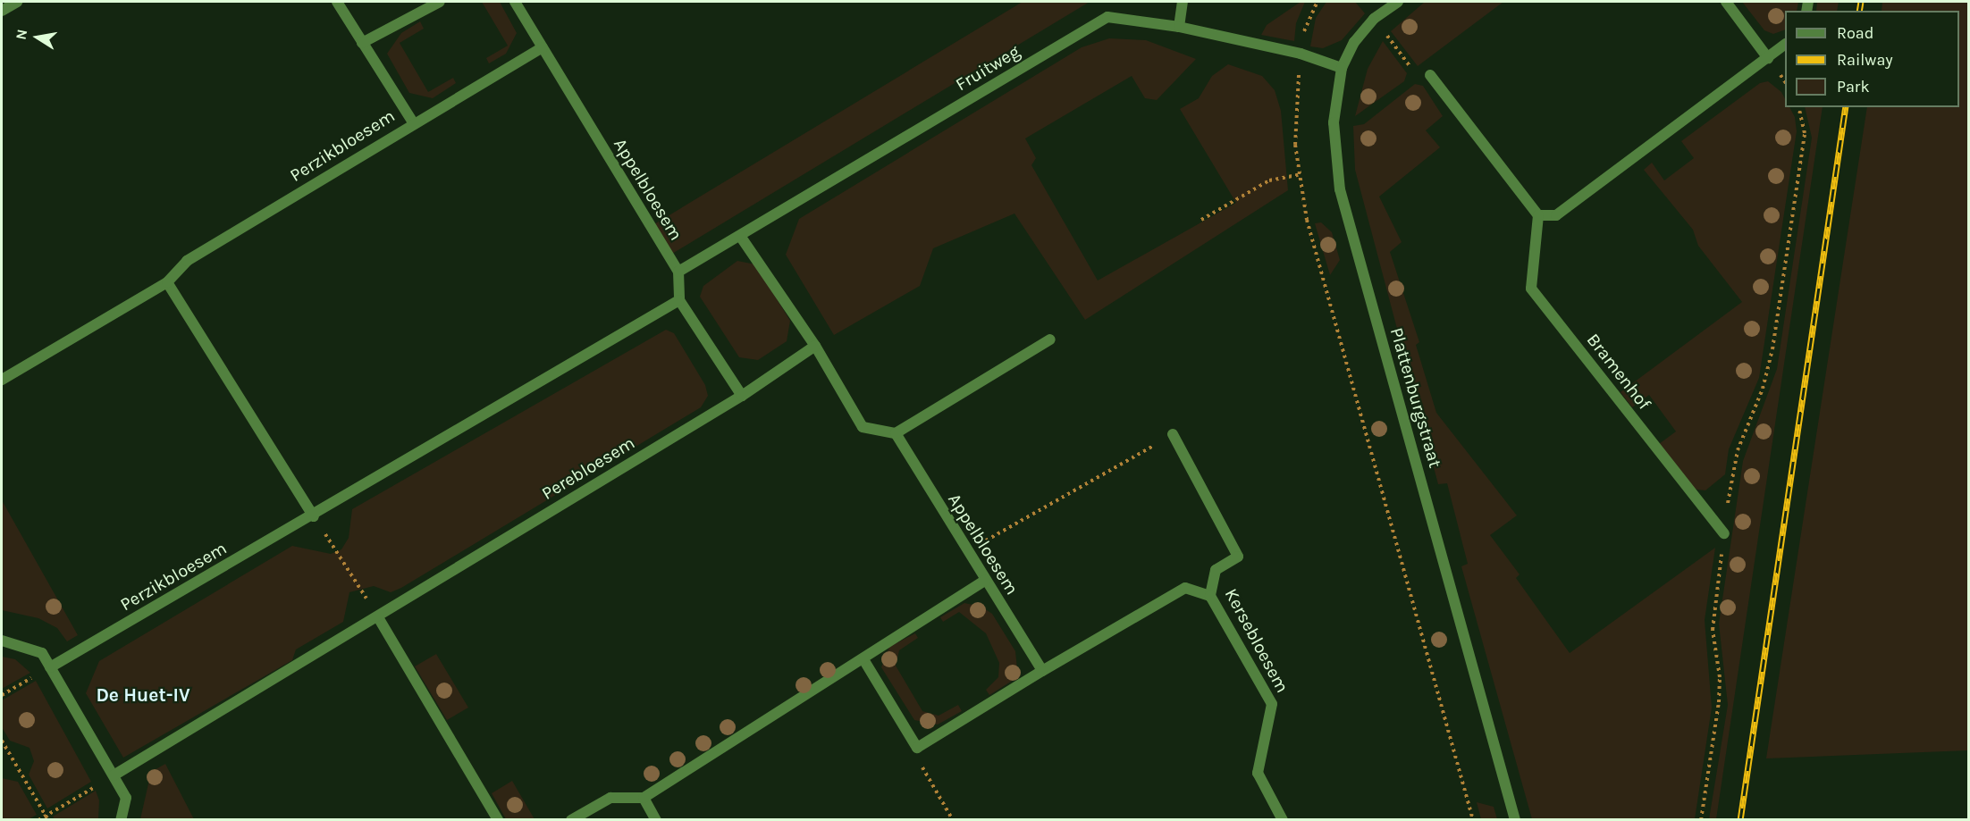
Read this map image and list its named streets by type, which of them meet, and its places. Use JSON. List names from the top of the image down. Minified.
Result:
{"streets":{"street":["Fruitweg","Perzikbloesem","Appelbloesem","Bramenhof","Plattenburgstraat","Perebloesem","Kersebloesem"]},"crossings":[["Fruitweg","Appelbloesem"],["Fruitweg","Plattenburgstraat"],["Perzikbloesem","Appelbloesem"]],"districts":["De Huet-IV"],"legend":["Road","Railway","Park"],"north":"left"}
